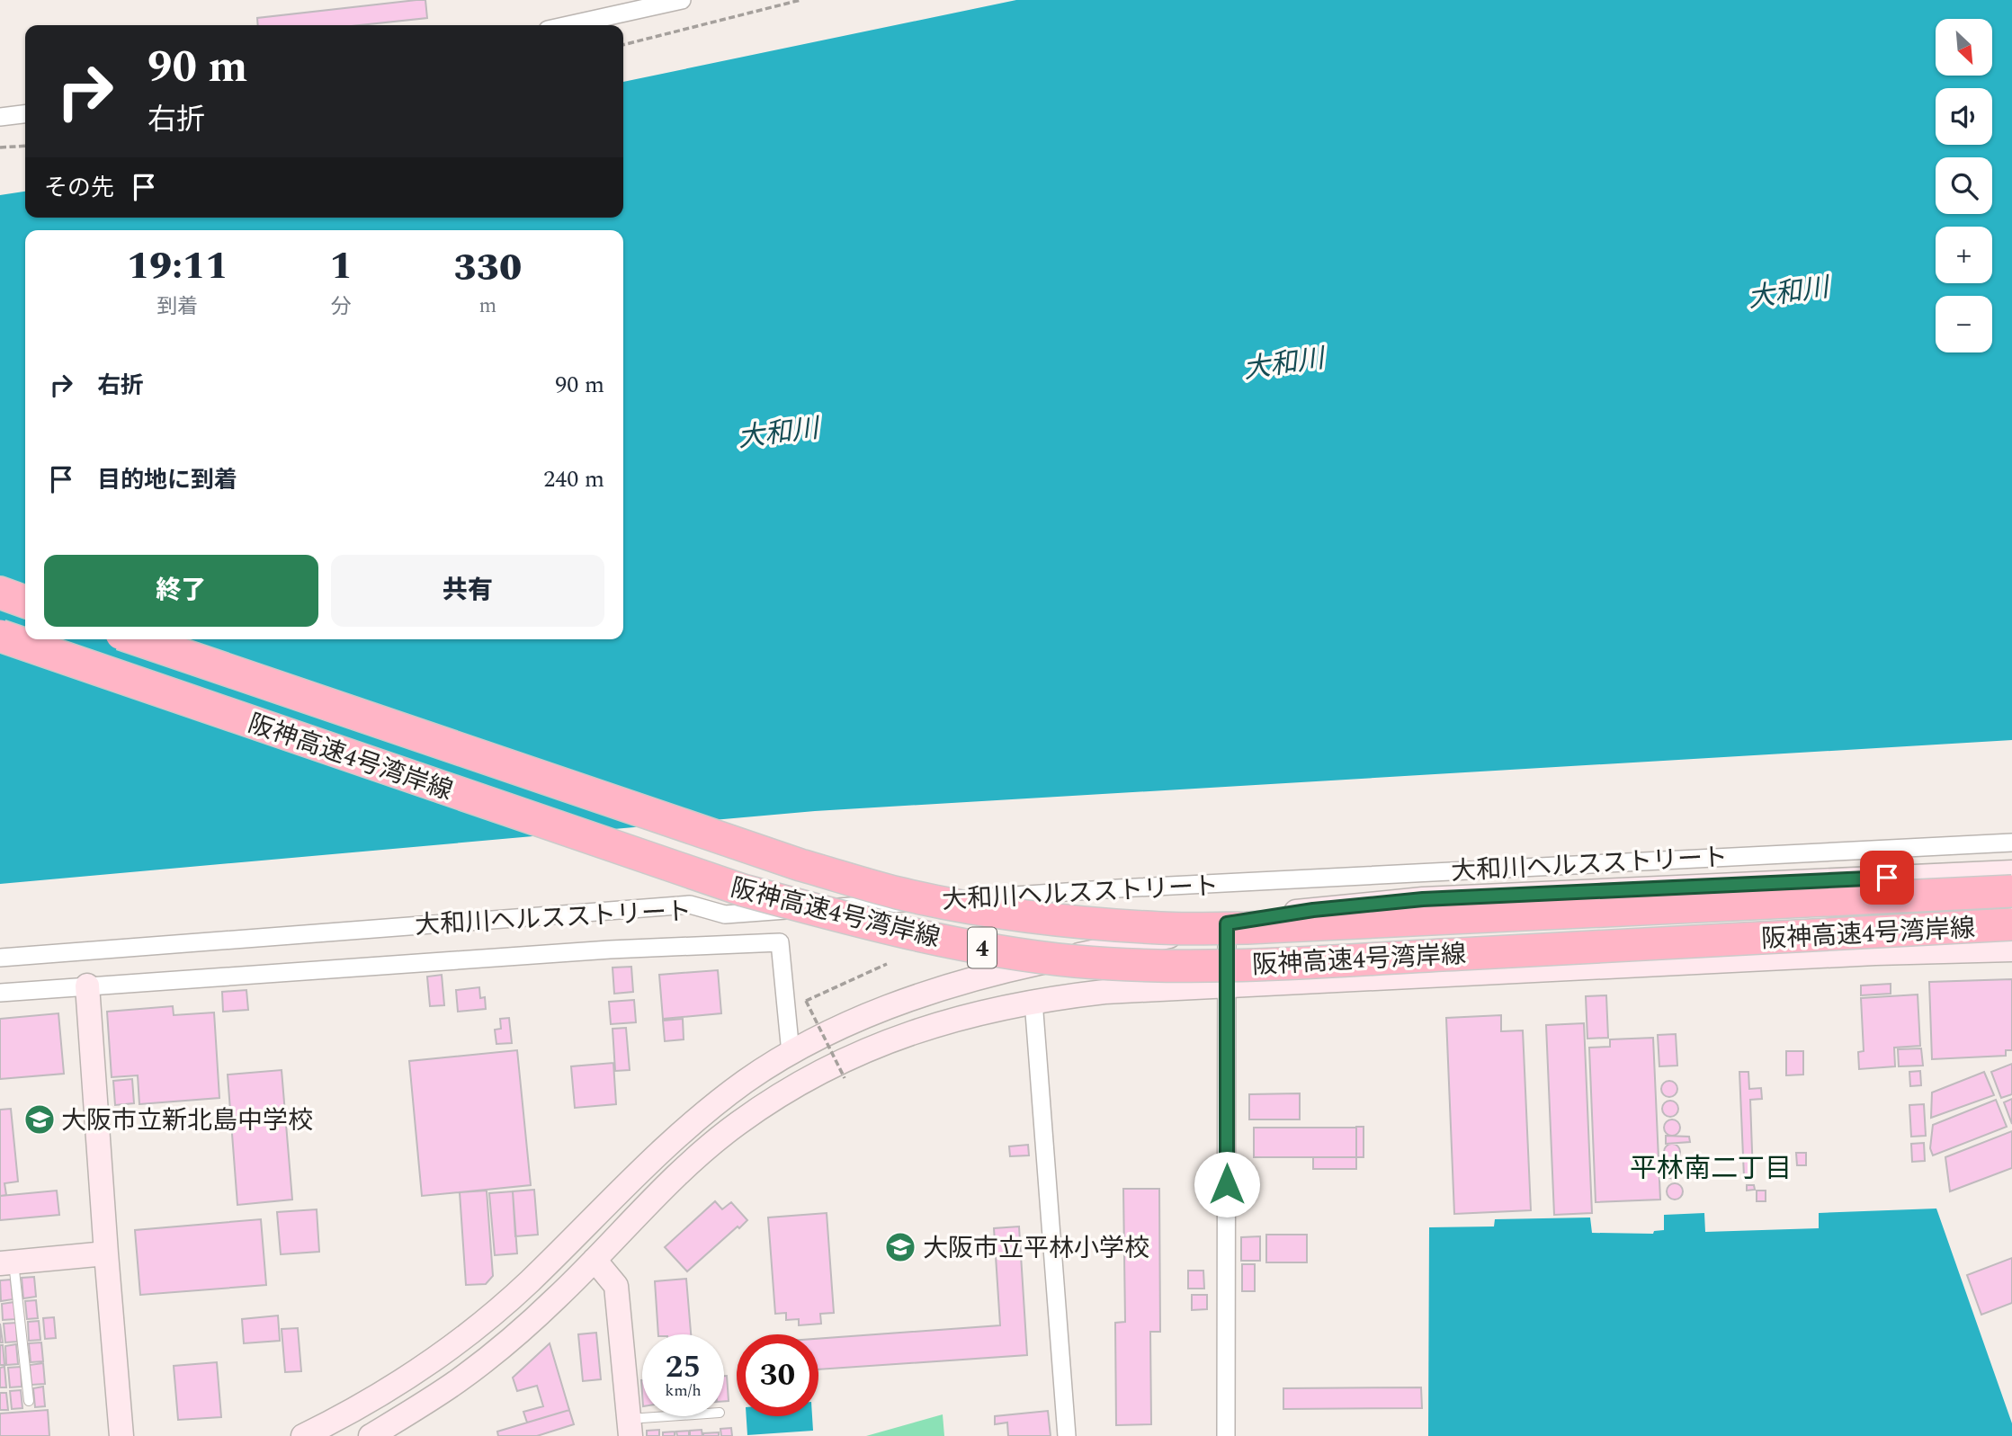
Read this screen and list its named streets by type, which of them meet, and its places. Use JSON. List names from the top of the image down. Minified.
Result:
{"streets":{"highway":["阪神高速4号湾岸線","4"],"street":["大和川ヘルスストリート"]},"districts":["平林南二丁目"],"water":["大和川"],"places":{"school or university":["大阪市立新北島中学校","大阪市立平林小学校"]},"north":"bottom right","page":{"map_buttons":["+","−"],"turn":["90 m","右折"],"then":"その先","eta":["19:11","到着","1","分","330","m"],"list":[{"name":"右折","value":"90 m"},{"name":"目的地に到着","value":"240 m"}],"buttons":["終了","共有"],"speed":"25 km/h","limit":"30"}}
